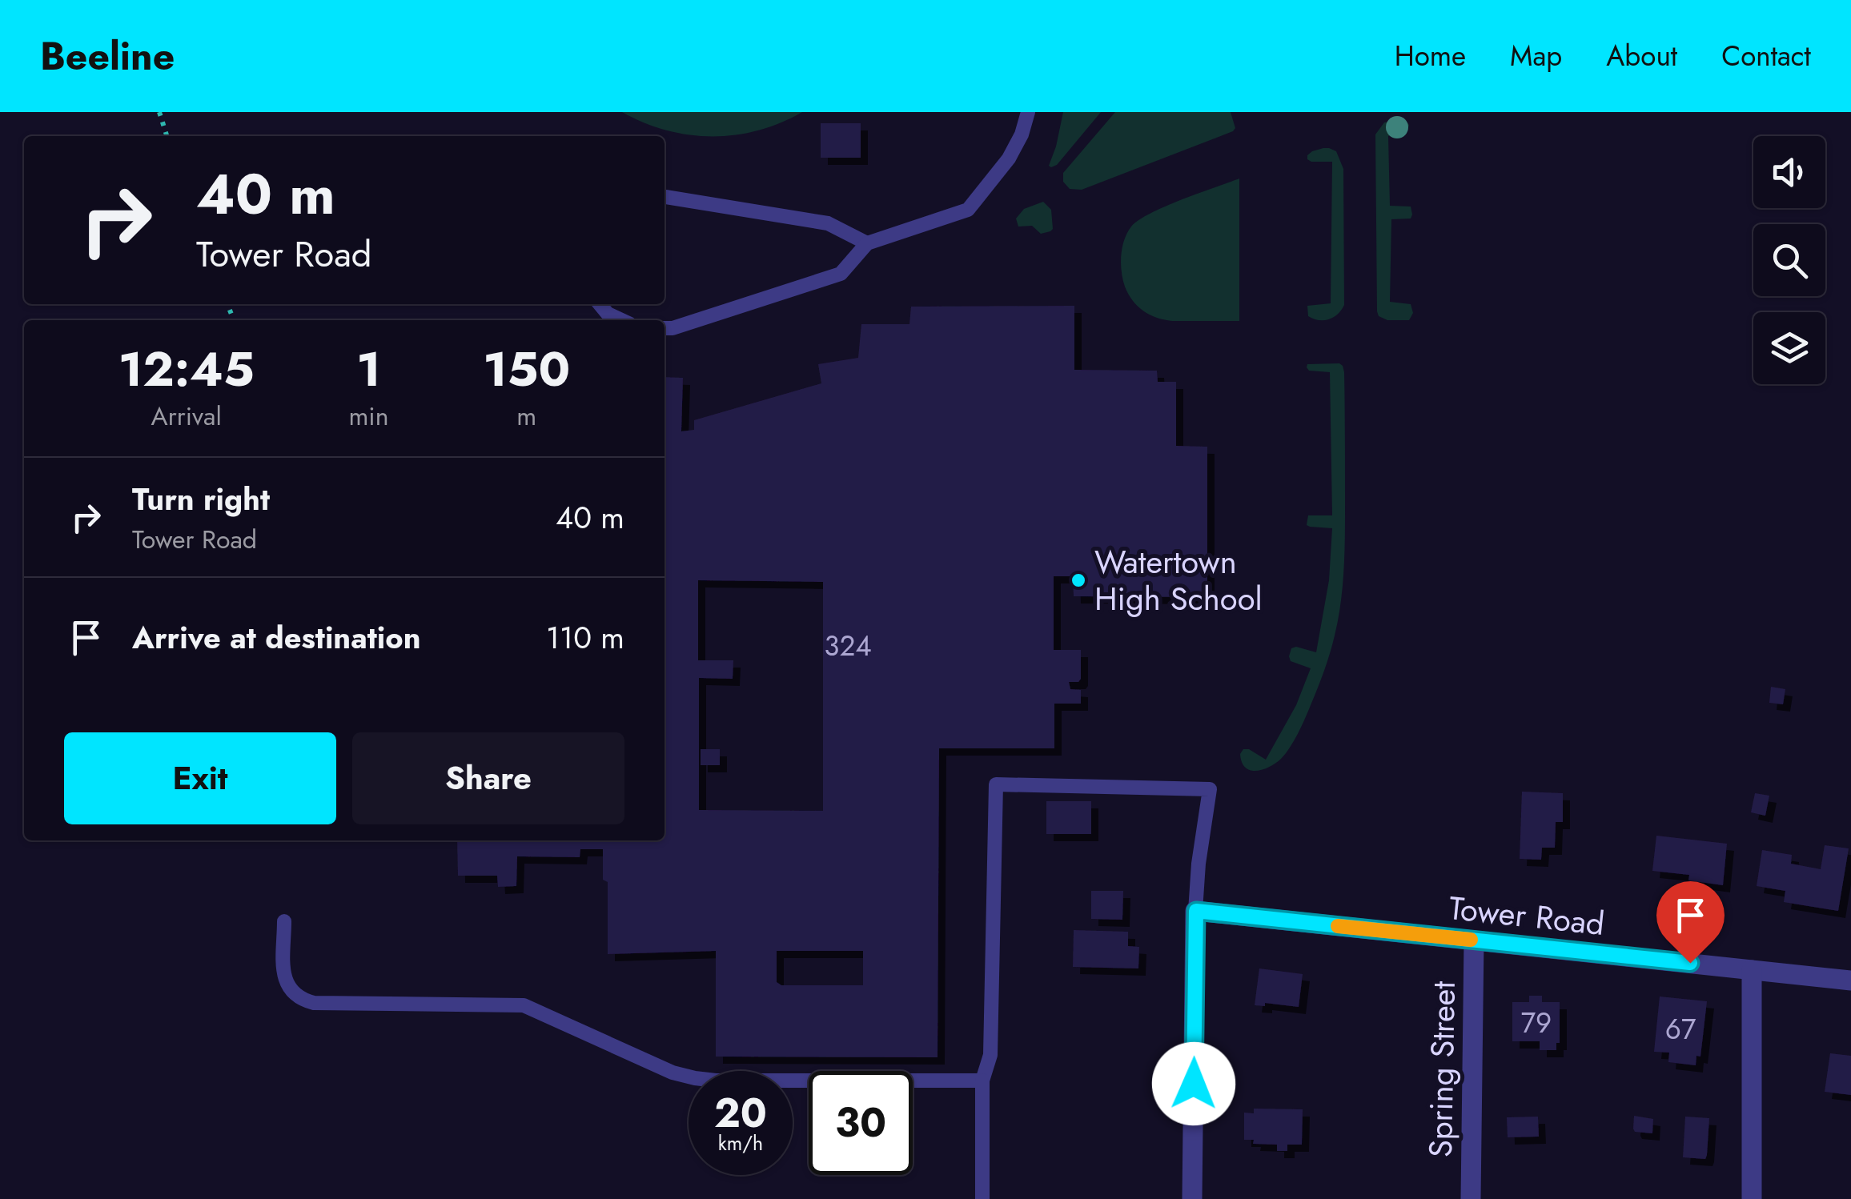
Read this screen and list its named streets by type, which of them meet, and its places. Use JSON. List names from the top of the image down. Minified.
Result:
{"streets":{"street":["Tower Road","Spring Street"]},"crossings":[["Tower Road","Spring Street"]],"places":["Watertown High School"],"house_numbers":["324","79","67"],"page":{"header":"Beeline","nav":["Home","Map","About","Contact"],"turn":["40 m","Tower Road"],"eta":["12:45","Arrival","1","min","150","m"],"list":[{"name":"Turn right","note":"Tower Road","value":"40 m"},{"name":"Arrive at destination","value":"110 m"}],"buttons":["Exit","Share"],"speed":"20 km/h","limit":"30"}}
